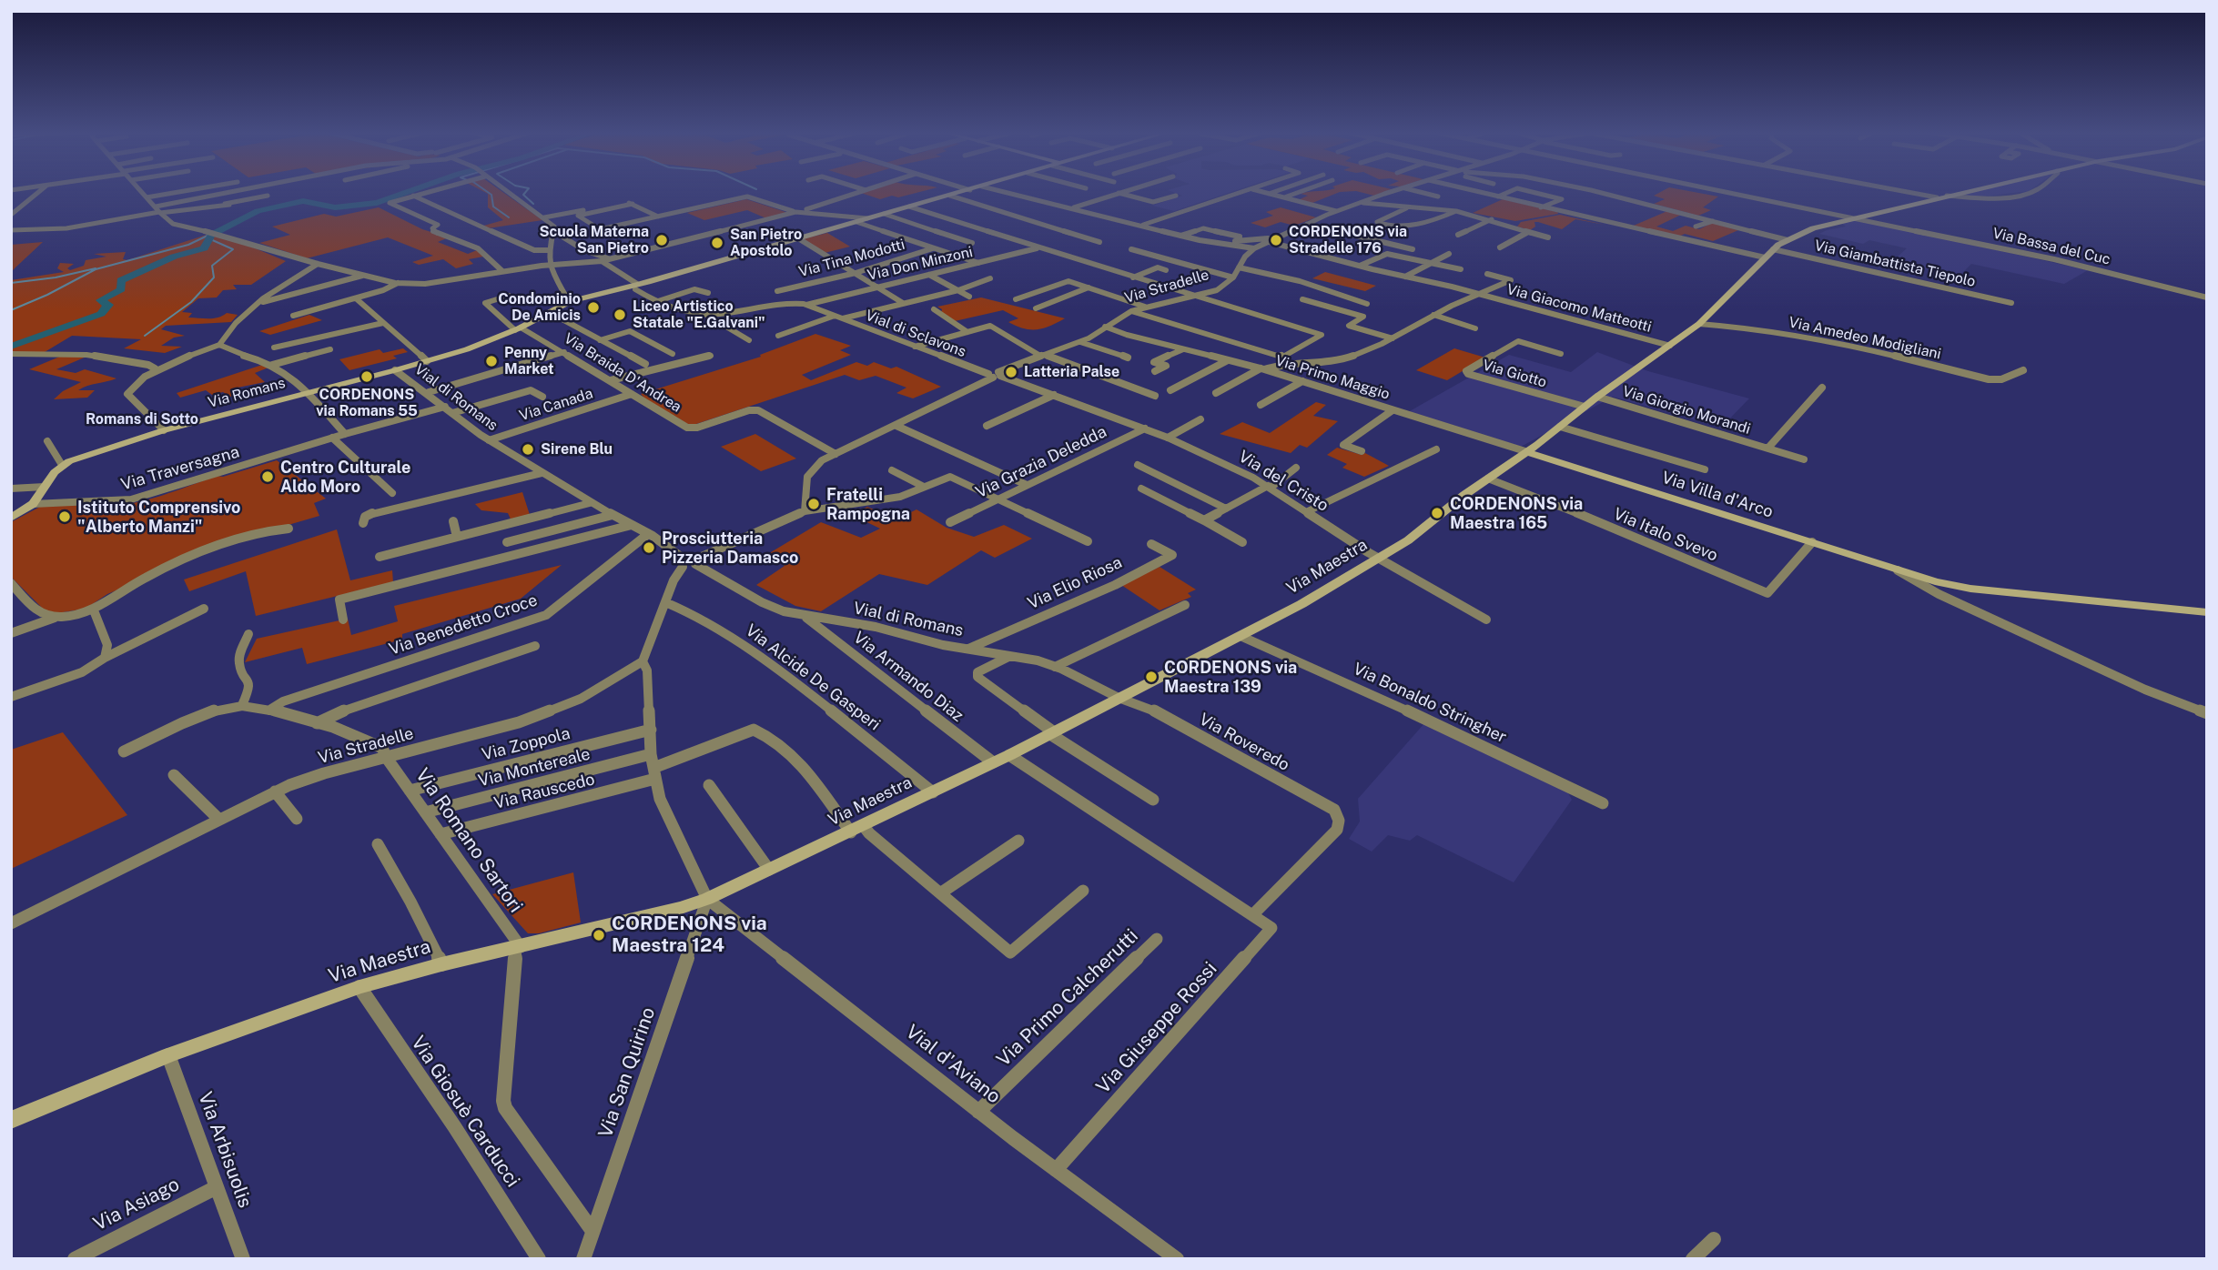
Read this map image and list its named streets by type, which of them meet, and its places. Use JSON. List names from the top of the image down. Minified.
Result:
{"streets":{"main road":["Via Romans","Via Villa d'Arco","Via Maestra"],"street":["Via Bassa del Cuc","Via Tina Modotti","Via Don Minzoni","Via Giambattista Tiepolo","Via Stradelle","Via Giacomo Matteotti","Vial di Sclavons","Via Amedeo Modigliani","Via Braida D'Andrea","Via Giotto","Via Primo Maggio","Vial di Romans","Via Canada","Via Giorgio Morandi","Via Grazia Deledda","Via Traversagna","Via del Cristo","Via Italo Svevo","Via Elio Riosa","Via Benedetto Croce","Via Armando Diaz","Via Alcide De Gasperi","Via Bonaldo Stringher","Via Roveredo","Via Zoppola","Via Montereale","Via Rauscedo","Via Romano Sartori","Via Primo Calcherutti","Via Giuseppe Rossi","Vial d'Aviano","Via San Quirino","Via Giosuè Carducci","Via Arbisuolis","Via Asiago"]},"crossings":[["Via Bassa del Cuc","Via Maestra"],["Via Don Minzoni","Vial di Sclavons"],["Via Giambattista Tiepolo","Via Maestra"],["Via Stradelle","Vial di Sclavons"],["Via Stradelle","Via Braida D'Andrea"],["Via Stradelle","Via Primo Maggio"],["Via Stradelle","Via del Cristo"],["Via Stradelle","Via Maestra"],["Via Stradelle","Via Romano Sartori"],["Via Giacomo Matteotti","Via Primo Maggio"],["Via Giacomo Matteotti","Via Maestra"],["Vial di Sclavons","Via Romans"],["Vial di Sclavons","Via del Cristo"],["Via Amedeo Modigliani","Via Maestra"],["Via Braida D'Andrea","Via Romans"],["Via Braida D'Andrea","Via Canada"],["Via Giotto","Via Maestra"],["Via Primo Maggio","Via Villa d'Arco"],["Via Primo Maggio","Via Maestra"],["Via Romans","Vial di Romans"],["Vial di Romans","Via Canada"],["Vial di Romans","Via Traversagna"],["Vial di Romans","Via Maestra"],["Vial di Romans","Via Elio Riosa"],["Vial di Romans","Via Benedetto Croce"],["Vial di Romans","Via Armando Diaz"],["Vial di Romans","Via Roveredo"],["Via Giorgio Morandi","Via Maestra"],["Via Grazia Deledda","Via del Cristo"],["Via del Cristo","Via Maestra"],["Via Villa d'Arco","Via Italo Svevo"],["Via Villa d'Arco","Via Maestra"],["Via Italo Svevo","Via Maestra"],["Via Maestra","Via Armando Diaz"],["Via Maestra","Via Alcide De Gasperi"],["Via Maestra","Via Bonaldo Stringher"],["Via Maestra","Via Roveredo"],["Via Maestra","Via Rauscedo"],["Via Maestra","Via Romano Sartori"],["Via Maestra","Via Giuseppe Rossi"],["Via Maestra","Vial d'Aviano"],["Via Maestra","Via San Quirino"],["Via Maestra","Via Giosuè Carducci"],["Via Maestra","Via Arbisuolis"],["Via Roveredo","Via Giuseppe Rossi"],["Via Zoppola","Via Romano Sartori"],["Via Montereale","Via Romano Sartori"],["Via Rauscedo","Via Romano Sartori"],["Via Primo Calcherutti","Vial d'Aviano"],["Via Giuseppe Rossi","Vial d'Aviano"],["Vial d'Aviano","Via San Quirino"],["Via Arbisuolis","Via Asiago"]],"districts":["Romans di Sotto"],"places":["Scuola Materna San Pietro","CORDENONS via Stradelle 176","San Pietro Apostolo","Condominio De Amicis","Liceo Artistico Statale \"E.Galvani\"","Penny Market","Latteria Palse","CORDENONS via Romans 55","Sirene Blu","Centro Culturale Aldo Moro","Fratelli Rampogna","CORDENONS via Maestra 165","Istituto Comprensivo \"Alberto Manzi\"","Prosciutteria Pizzeria Damasco","CORDENONS via Maestra 139","CORDENONS via Maestra 124"]}
